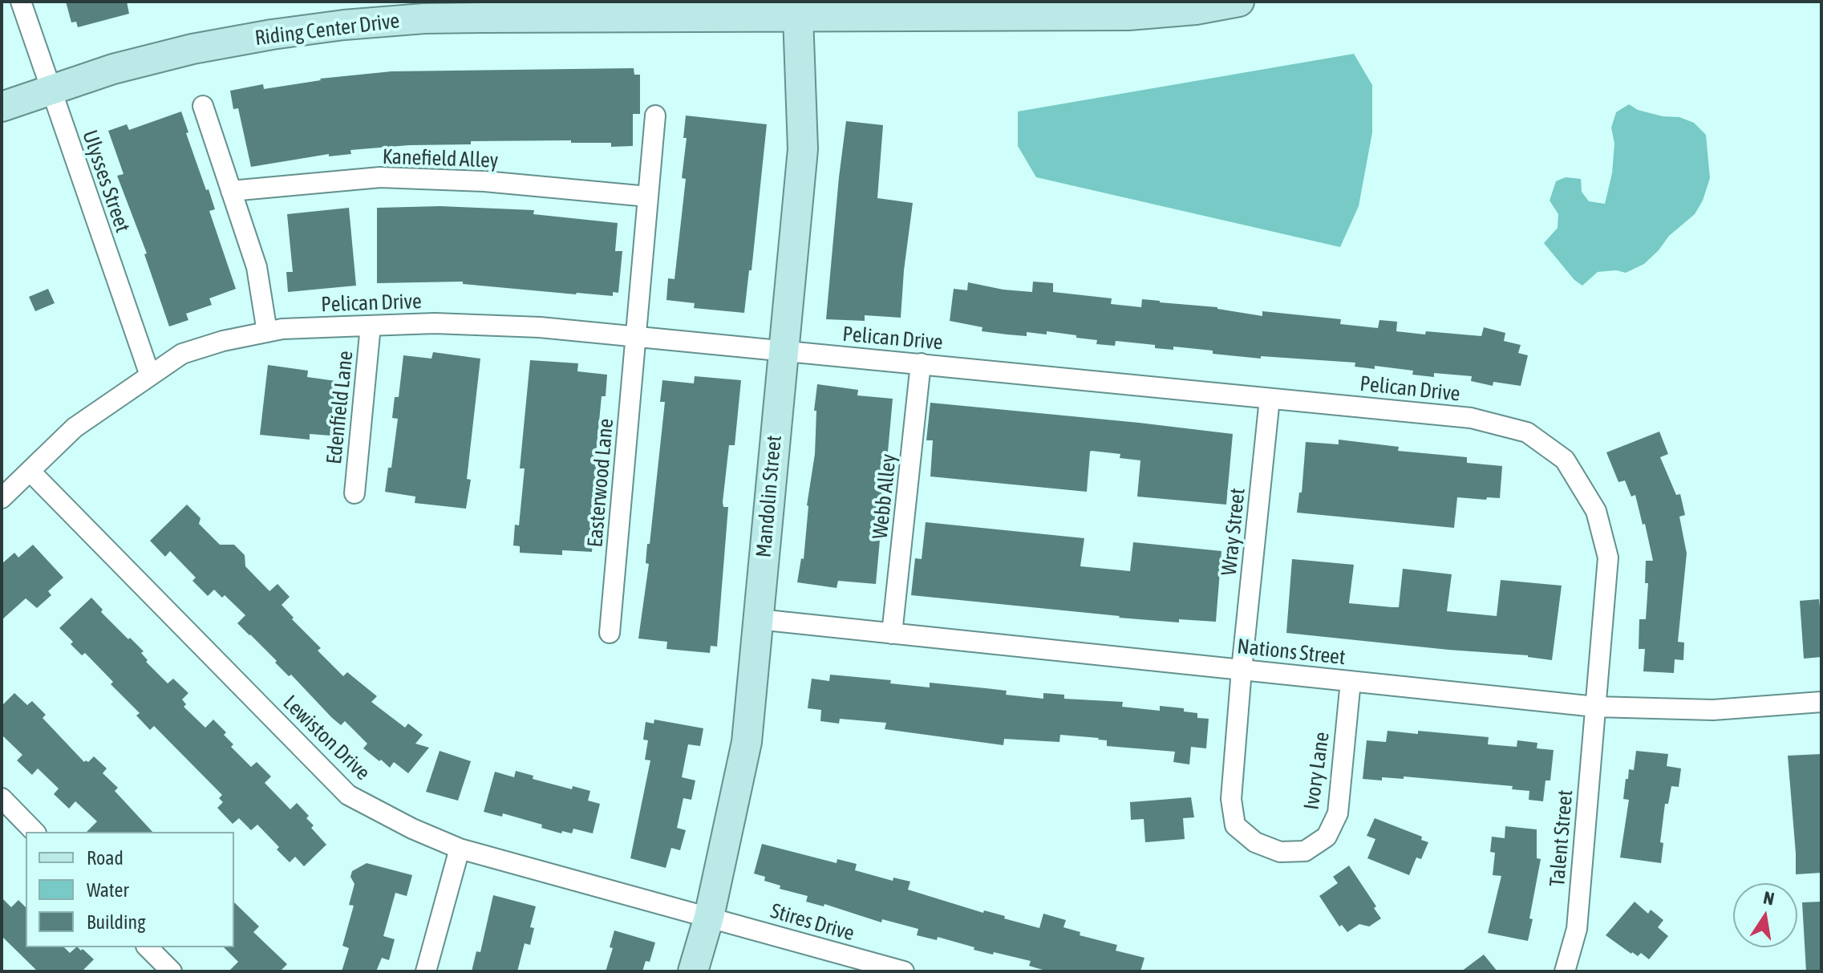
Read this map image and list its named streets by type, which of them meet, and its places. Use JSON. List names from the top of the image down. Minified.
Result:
{"streets":{"street":["Riding Center Drive","Kanefield Alley","Ulysses Street","Pelican Drive","Edenfield Lane","Easterwood Lane","Mandolin Street","Webb Alley","Wray Street","Nations Street","Lewiston Drive","Ivory Lane","Talent Street","Stires Drive"]},"crossings":[["Riding Center Drive","Ulysses Street"],["Riding Center Drive","Mandolin Street"],["Ulysses Street","Pelican Drive"],["Pelican Drive","Edenfield Lane"],["Pelican Drive","Easterwood Lane"],["Pelican Drive","Mandolin Street"],["Pelican Drive","Webb Alley"],["Pelican Drive","Wray Street"],["Pelican Drive","Nations Street"],["Pelican Drive","Lewiston Drive"],["Pelican Drive","Talent Street"],["Mandolin Street","Nations Street"],["Mandolin Street","Lewiston Drive"],["Mandolin Street","Stires Drive"],["Webb Alley","Nations Street"],["Wray Street","Nations Street"],["Wray Street","Ivory Lane"],["Nations Street","Ivory Lane"],["Nations Street","Talent Street"],["Lewiston Drive","Stires Drive"]],"legend":["Road","Water","Building"],"north":"top"}
